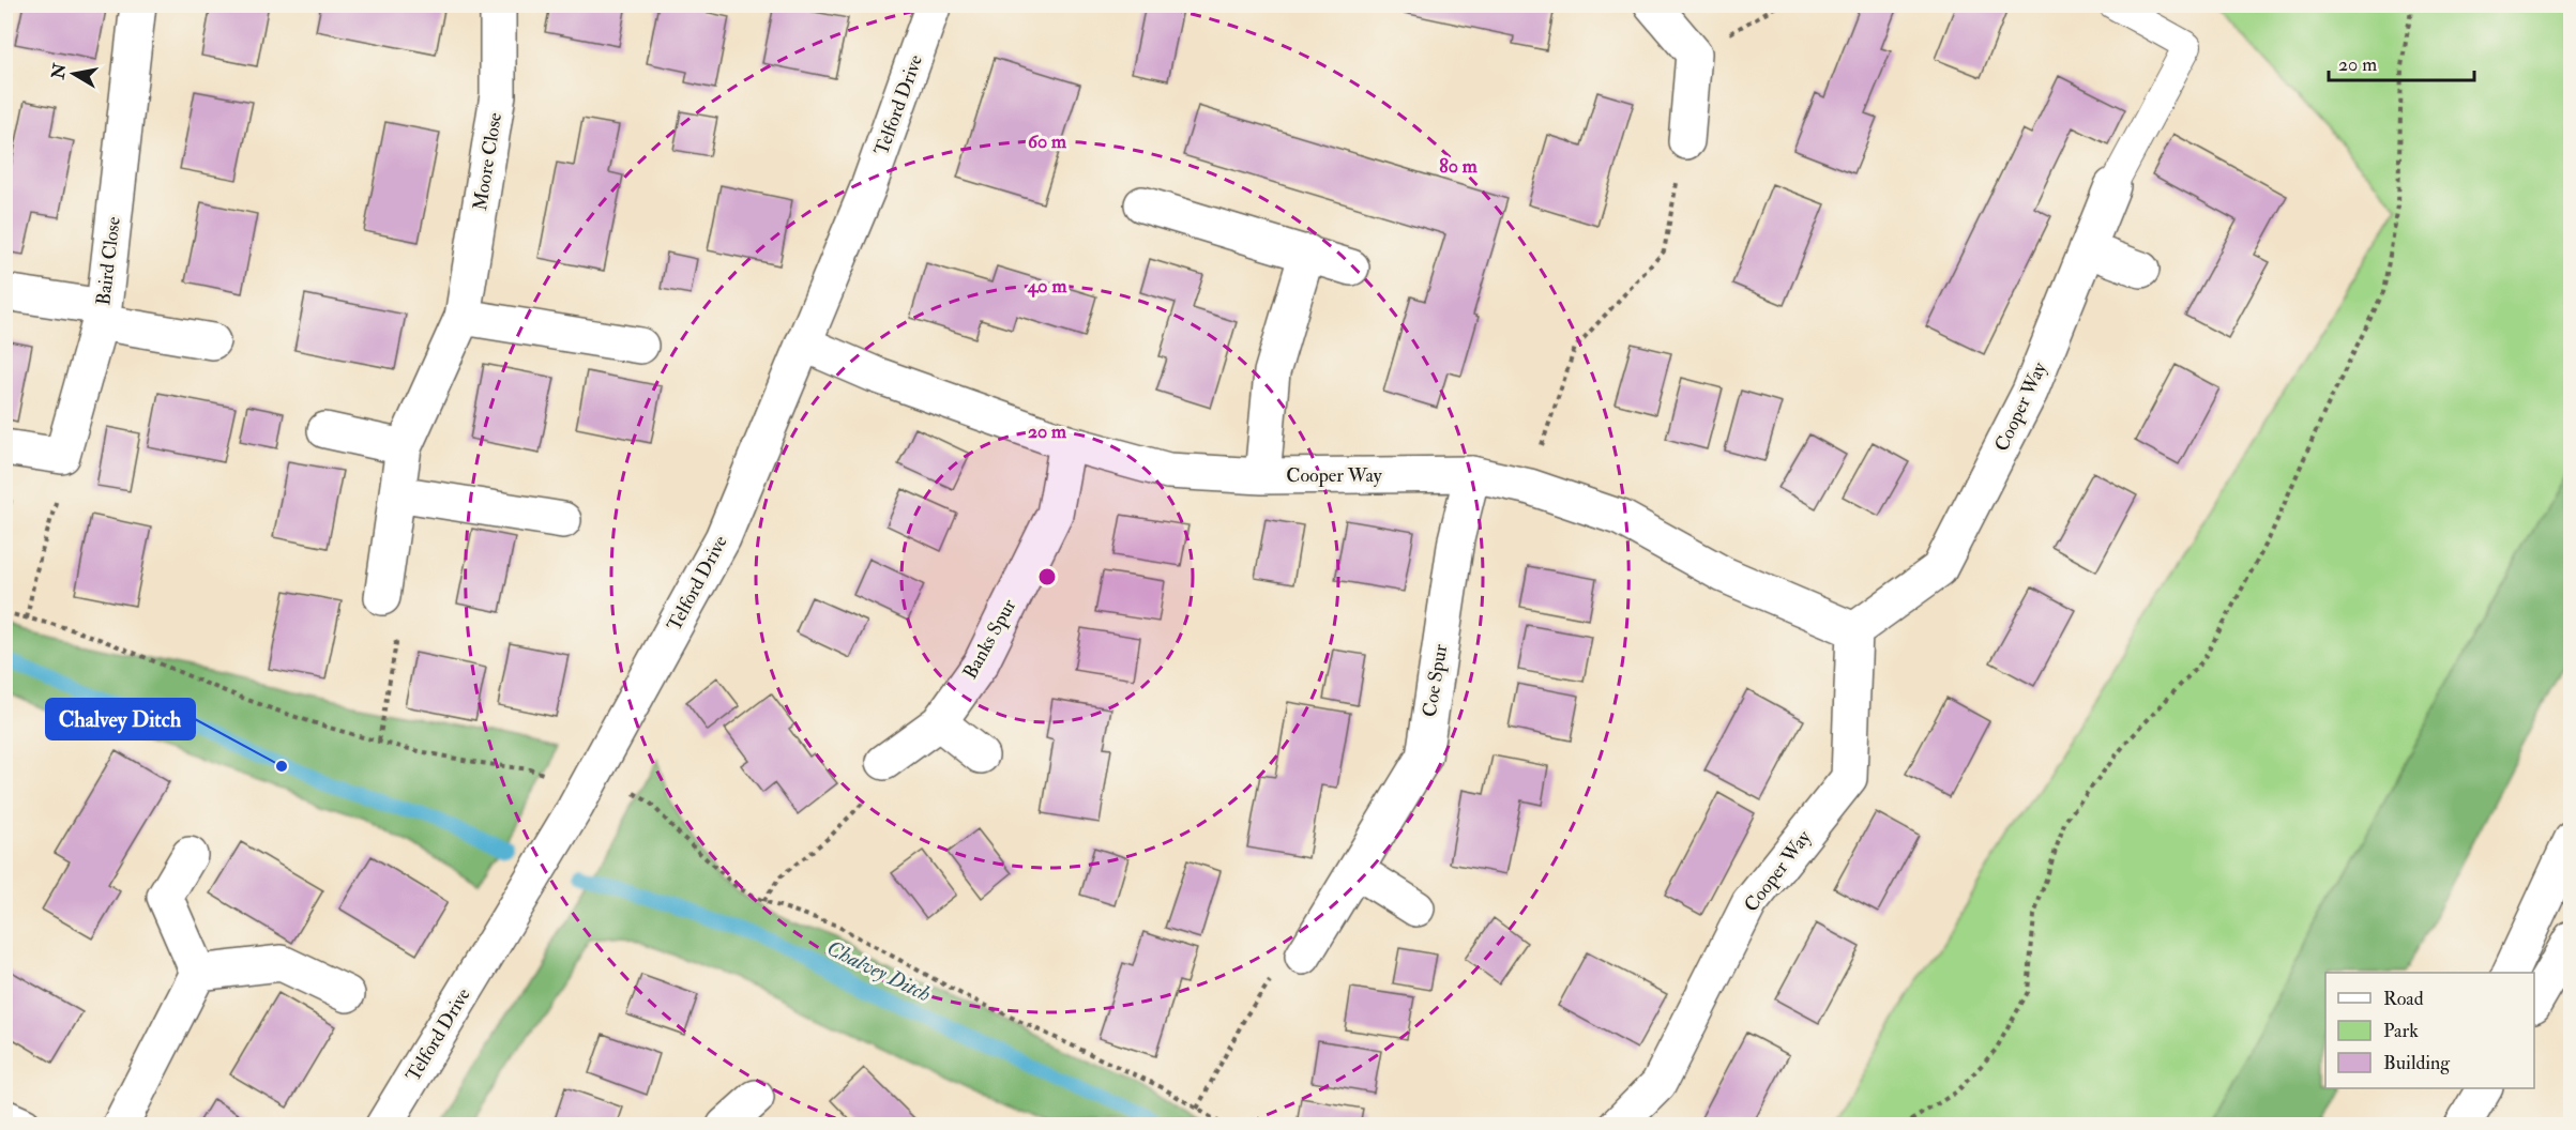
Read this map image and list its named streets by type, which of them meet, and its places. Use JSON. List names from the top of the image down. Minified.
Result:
{"streets":{"main road":["Telford Drive","Moore Close","Baird Close","Cooper Way","Banks Spur","Coe Spur"]},"crossings":[["Telford Drive","Cooper Way"],["Cooper Way","Banks Spur"],["Cooper Way","Coe Spur"]],"water":["Chalvey Ditch"],"places":["Chalvey Ditch"],"legend":["Road","Park","Building"],"scale_bar":"20 m","north":"left","rings":["60 m","80 m","40 m","20 m"]}
